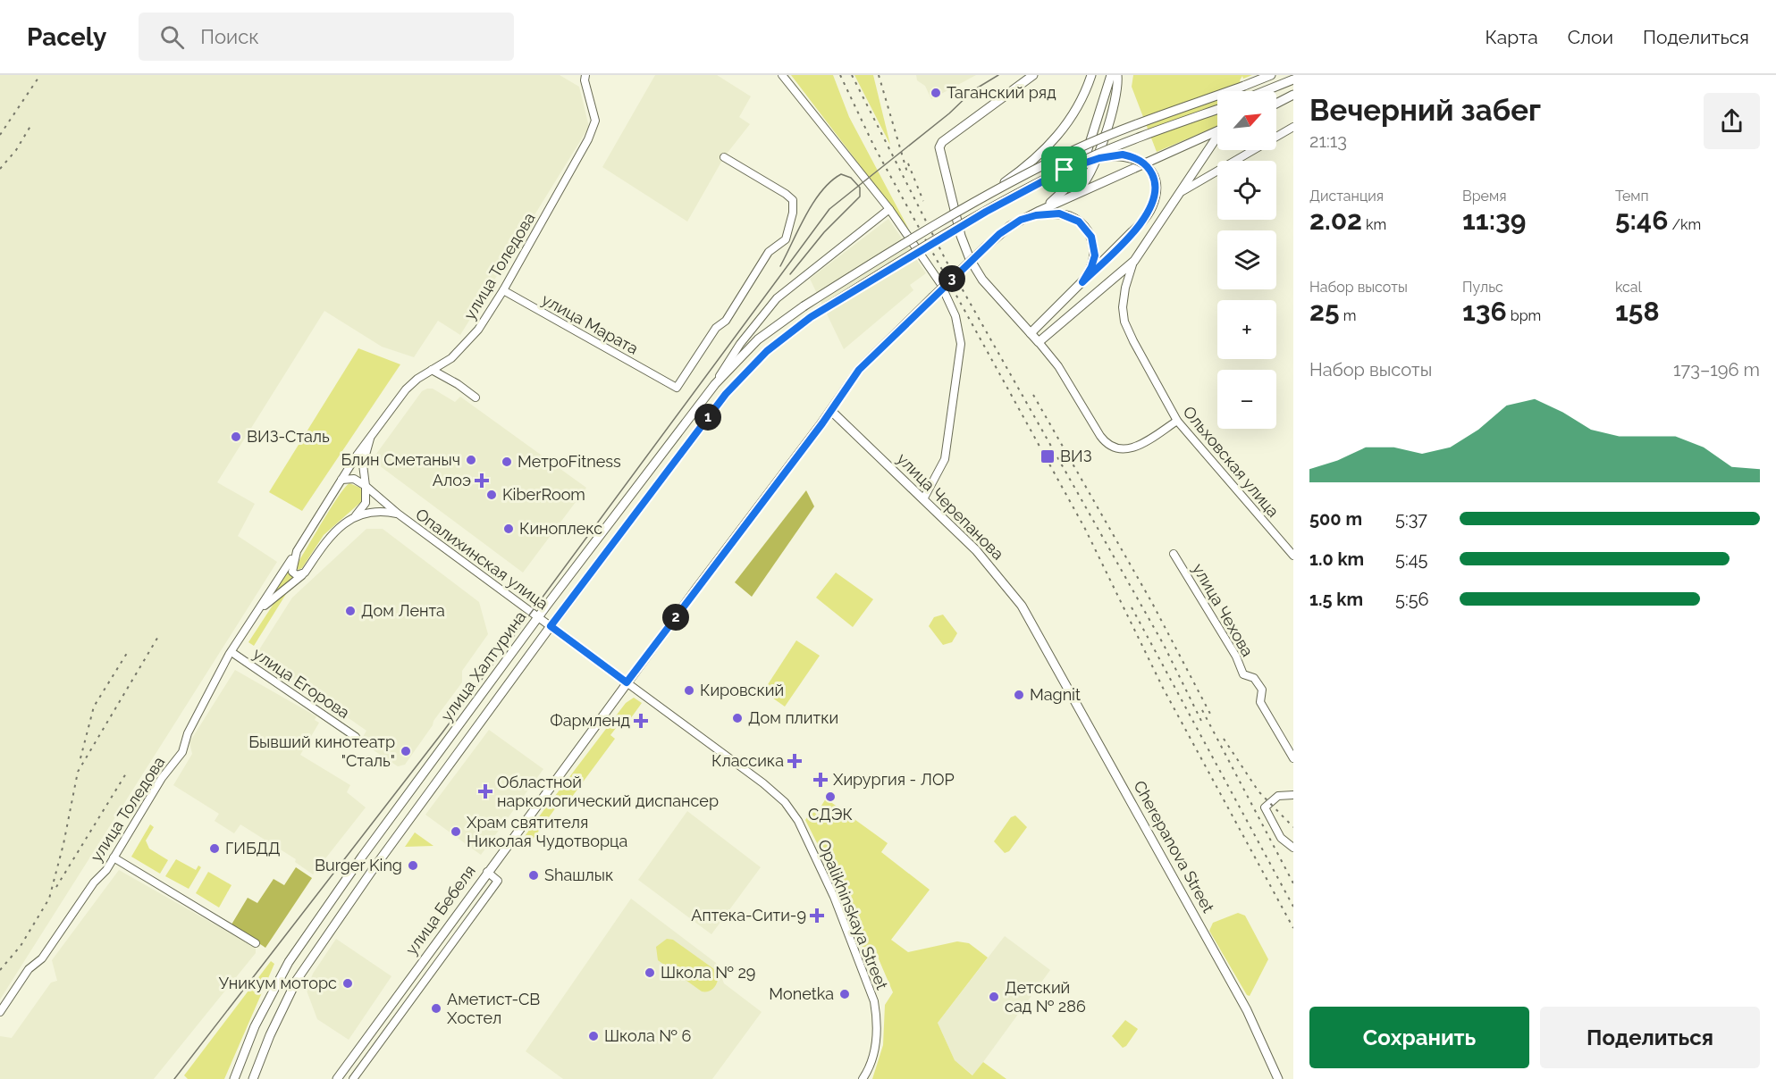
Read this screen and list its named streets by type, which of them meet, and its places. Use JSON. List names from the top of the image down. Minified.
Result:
{"streets":{"main road":["улица Черепанова","улица Халтурина","улица Бебеля"],"street":["улица Толедова","улица Марата","Ольховская улица","Опалихинская улица","улица Чехова","улица Егорова","Opalikhinskaya Street"]},"crossings":[["улица Толедова","улица Марата"],["улица Толедова","улица Егорова"],["улица Черепанова","улица Бебеля"],["Опалихинская улица","улица Халтурина"],["Опалихинская улица","улица Бебеля"],["Опалихинская улица","Opalikhinskaya Street"],["улица Бебеля","Opalikhinskaya Street"]],"places":{"other":["Таганский ряд","ВИЗ-Сталь","Блин Сметаныч","МетроFitness","KiberRoom","Киноплекс","Дом Лента","Кировский","Magnit","Дом плитки","Бывший кинотеатр \"Сталь\"","СДЭК","Храм святителя Николая Чудотворца","ГИБДД","Burger King","Shашлык","Школа № 29","Уникум моторс","Monetka","Детский сад № 286","Аметист-СВ Хостел","Школа № 6"],"transit":["ВИЗ"],"health":["Алоэ","Фармленд","Классика","Хирургия - ЛОР","Областной наркологический диспансер","Аптека-Сити-9"]},"north":"top right","page":{"header":"Pacely","search":"Поиск","nav":["Карта","Слои","Поделиться"],"heading":["Вечерний забег","21:13"],"map_buttons":["+","−"],"stats":[["Дистанция","2.02 km"],["Время","11:39"],["Темп","5:46 /km"],["Набор высоты","25 m"],["Пульс","136 bpm"],["kcal","158"]],"pins":["3","1","2"],"chart":["Набор высоты","173–196 m"],"list":[{"name":"500 m","note":"5:37"},{"name":"1.0 km","note":"5:45"},{"name":"1.5 km","note":"5:56"}],"buttons":["Сохранить","Поделиться"]}}
